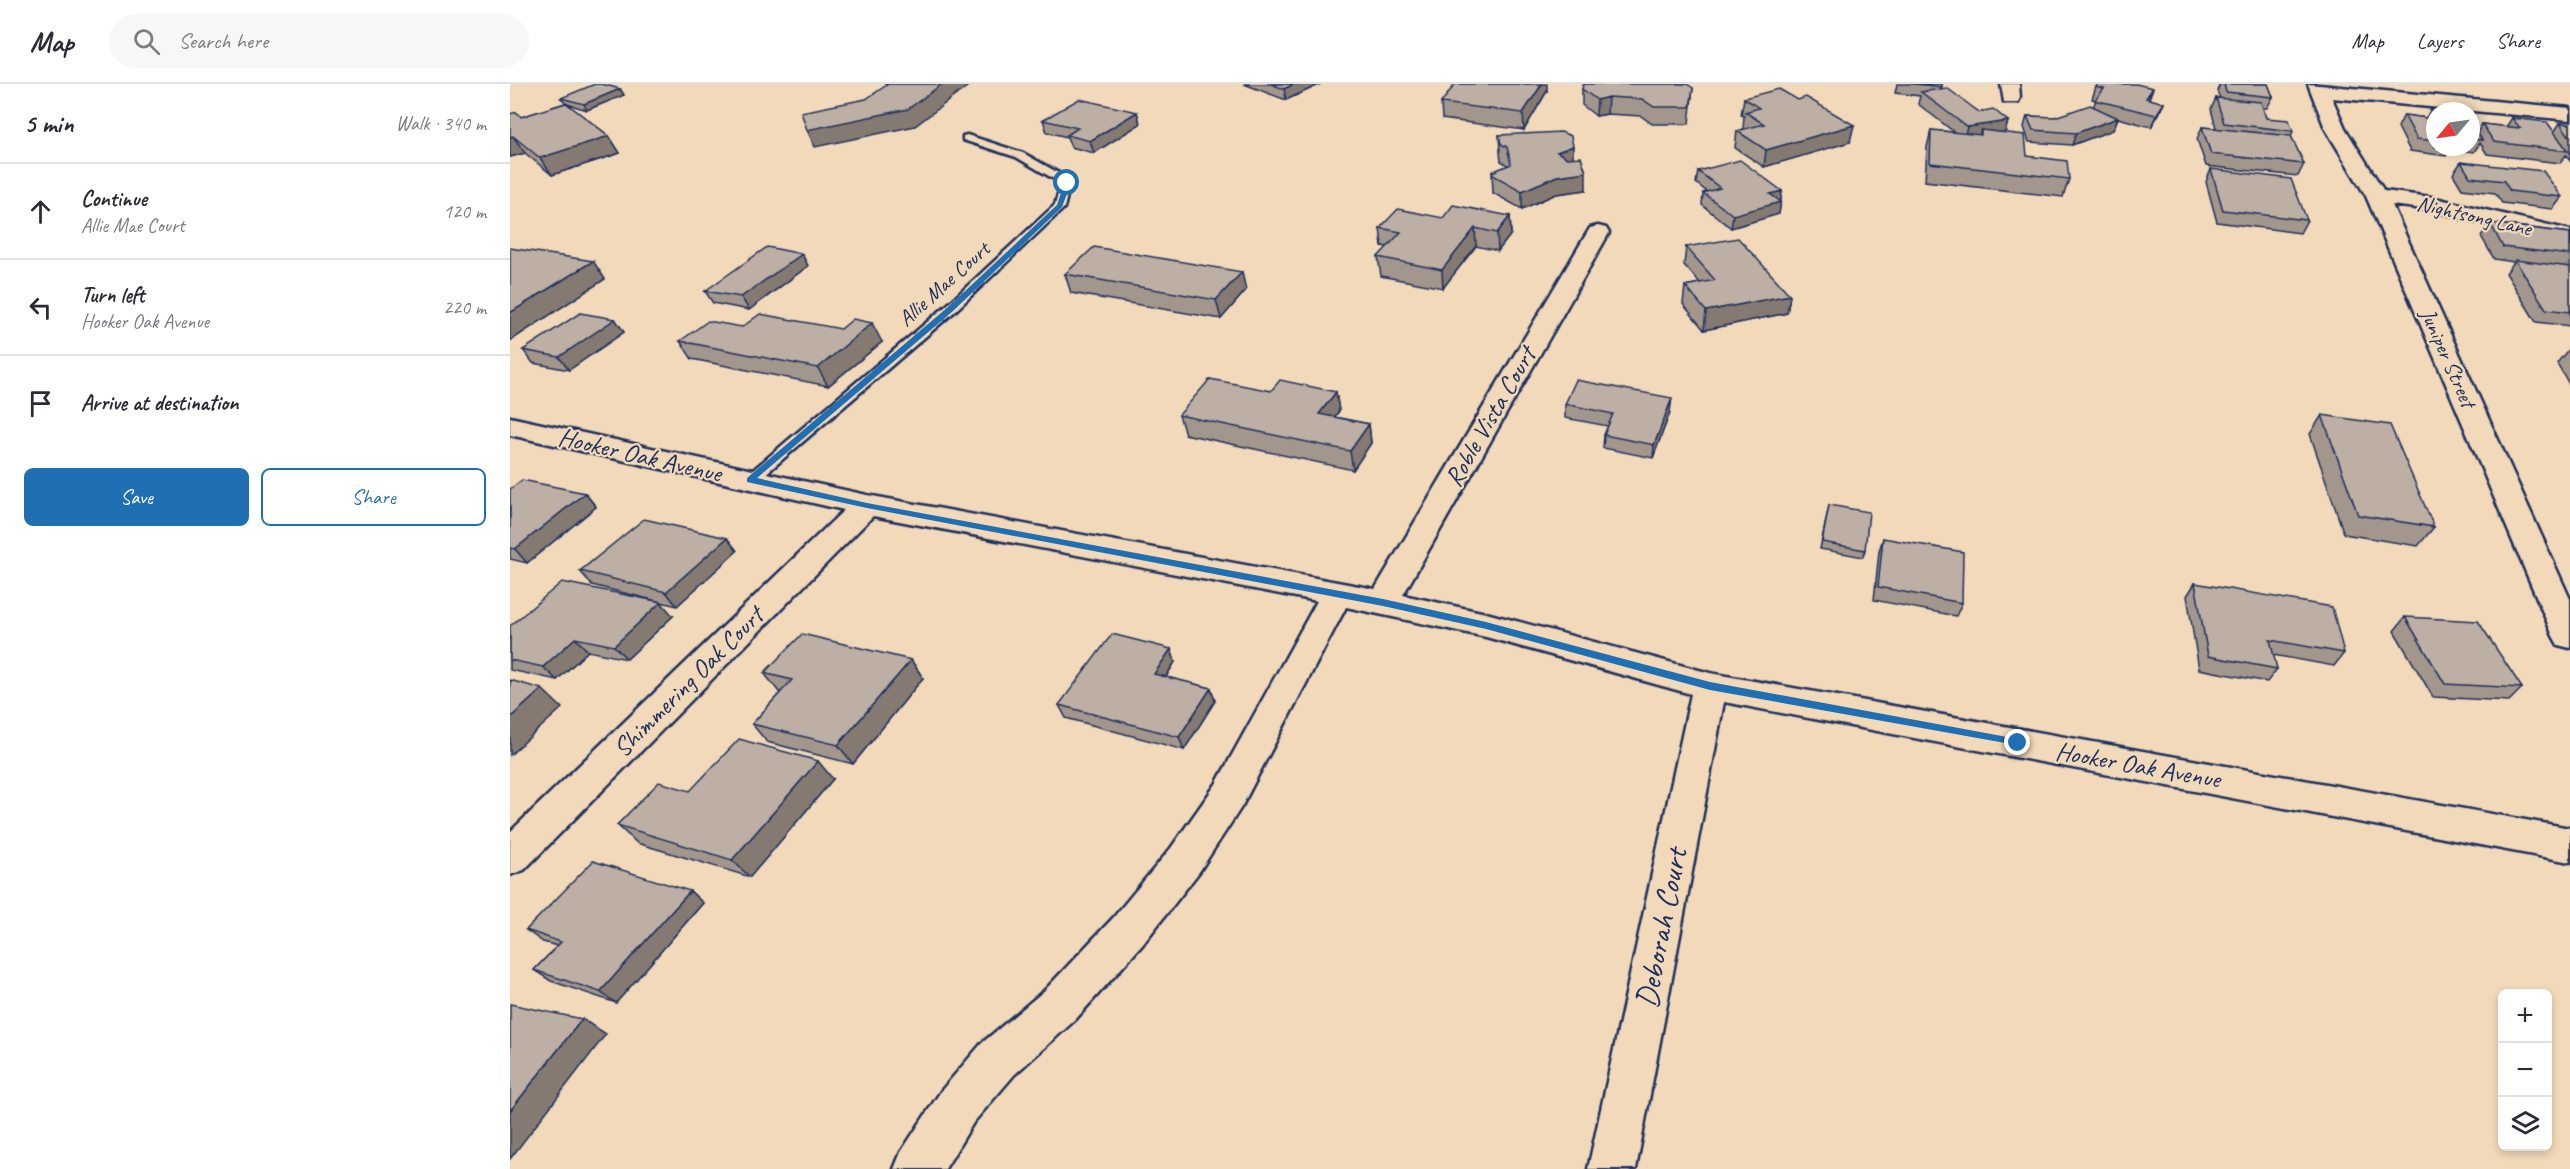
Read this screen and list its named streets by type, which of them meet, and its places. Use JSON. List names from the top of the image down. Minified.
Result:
{"streets":{"street":["Nightsong Lane","Juniper Street","Roble Vista Court","Hooker Oak Avenue","Shimmering Oak Court","Deborah Court"],"lane":["Allie Mae Court"]},"crossings":[["Nightsong Lane","Juniper Street"],["Allie Mae Court","Hooker Oak Avenue"],["Roble Vista Court","Hooker Oak Avenue"],["Hooker Oak Avenue","Shimmering Oak Court"],["Hooker Oak Avenue","Deborah Court"]],"north":"bottom left","page":{"header":"Map","search":"Search here","nav":["Map","Layers","Share"],"heading":["5 min","Walk · 340 m"],"list":[["Continue","Allie Mae Court","120 m"],["Turn left","Hooker Oak Avenue","220 m"],"Arrive at destination"],"buttons":["Save","Share"],"map_buttons":["+","−"]}}
